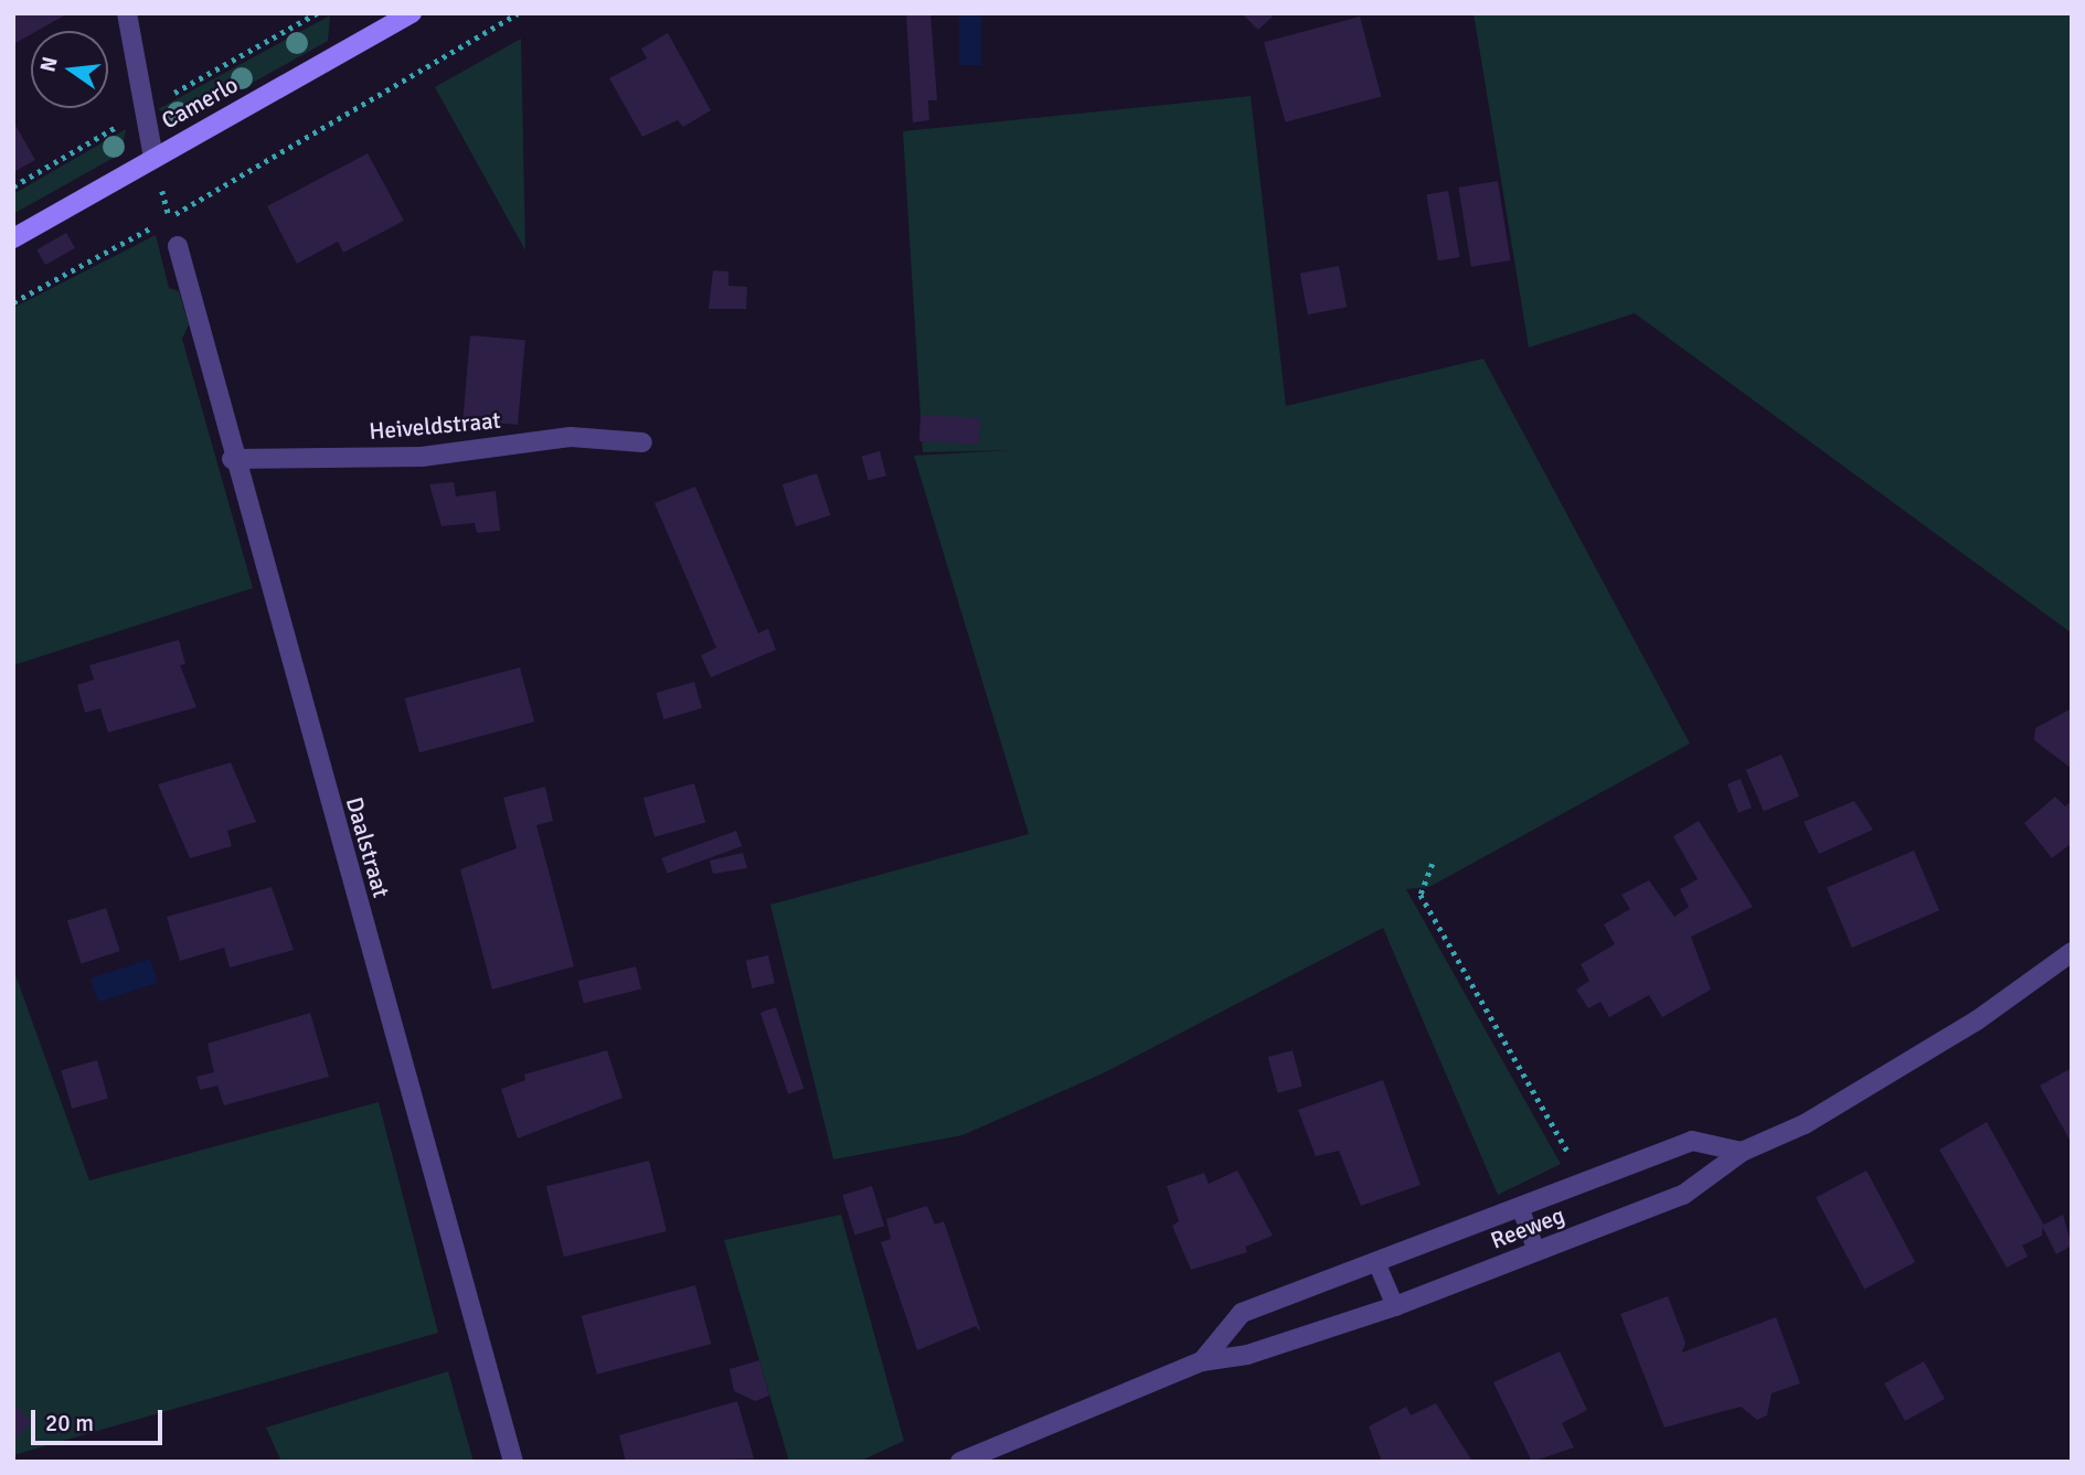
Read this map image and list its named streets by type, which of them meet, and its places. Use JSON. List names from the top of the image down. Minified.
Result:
{"streets":{"main road":["Camerlo"],"street":["Heiveldstraat","Daalstraat","Reeweg"]},"crossings":[["Heiveldstraat","Daalstraat"]],"scale_bar":"20 m","north":"left"}
